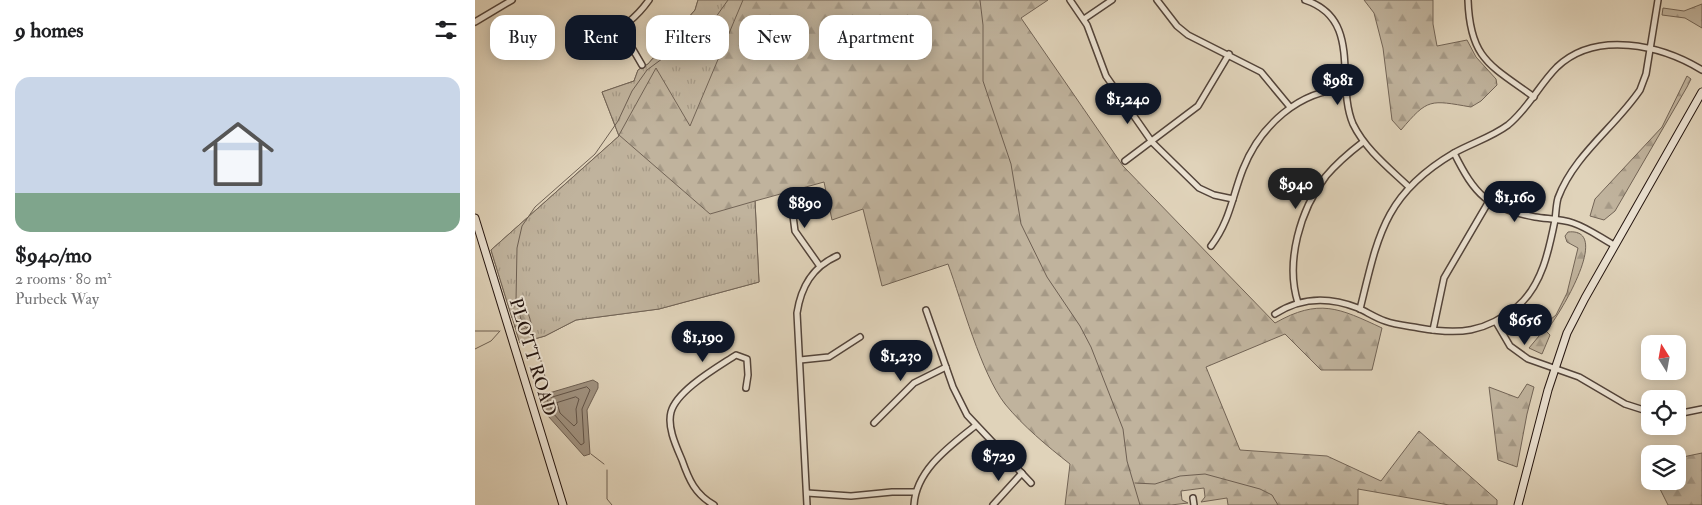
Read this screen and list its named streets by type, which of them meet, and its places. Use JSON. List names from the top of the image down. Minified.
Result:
{"streets":{"street":["PLOTT ROAD"]},"north":"top","page":{"heading":"9 homes","chip":["Buy","Rent","Filters","New","Apartment"],"list":[{"name":"$940/mo","note":"2 rooms · 80 m² · Purbeck Way"}],"price":["$981","$1,240","$940","$1,160","$890","$656","$1,190","$1,230","$729"]}}
